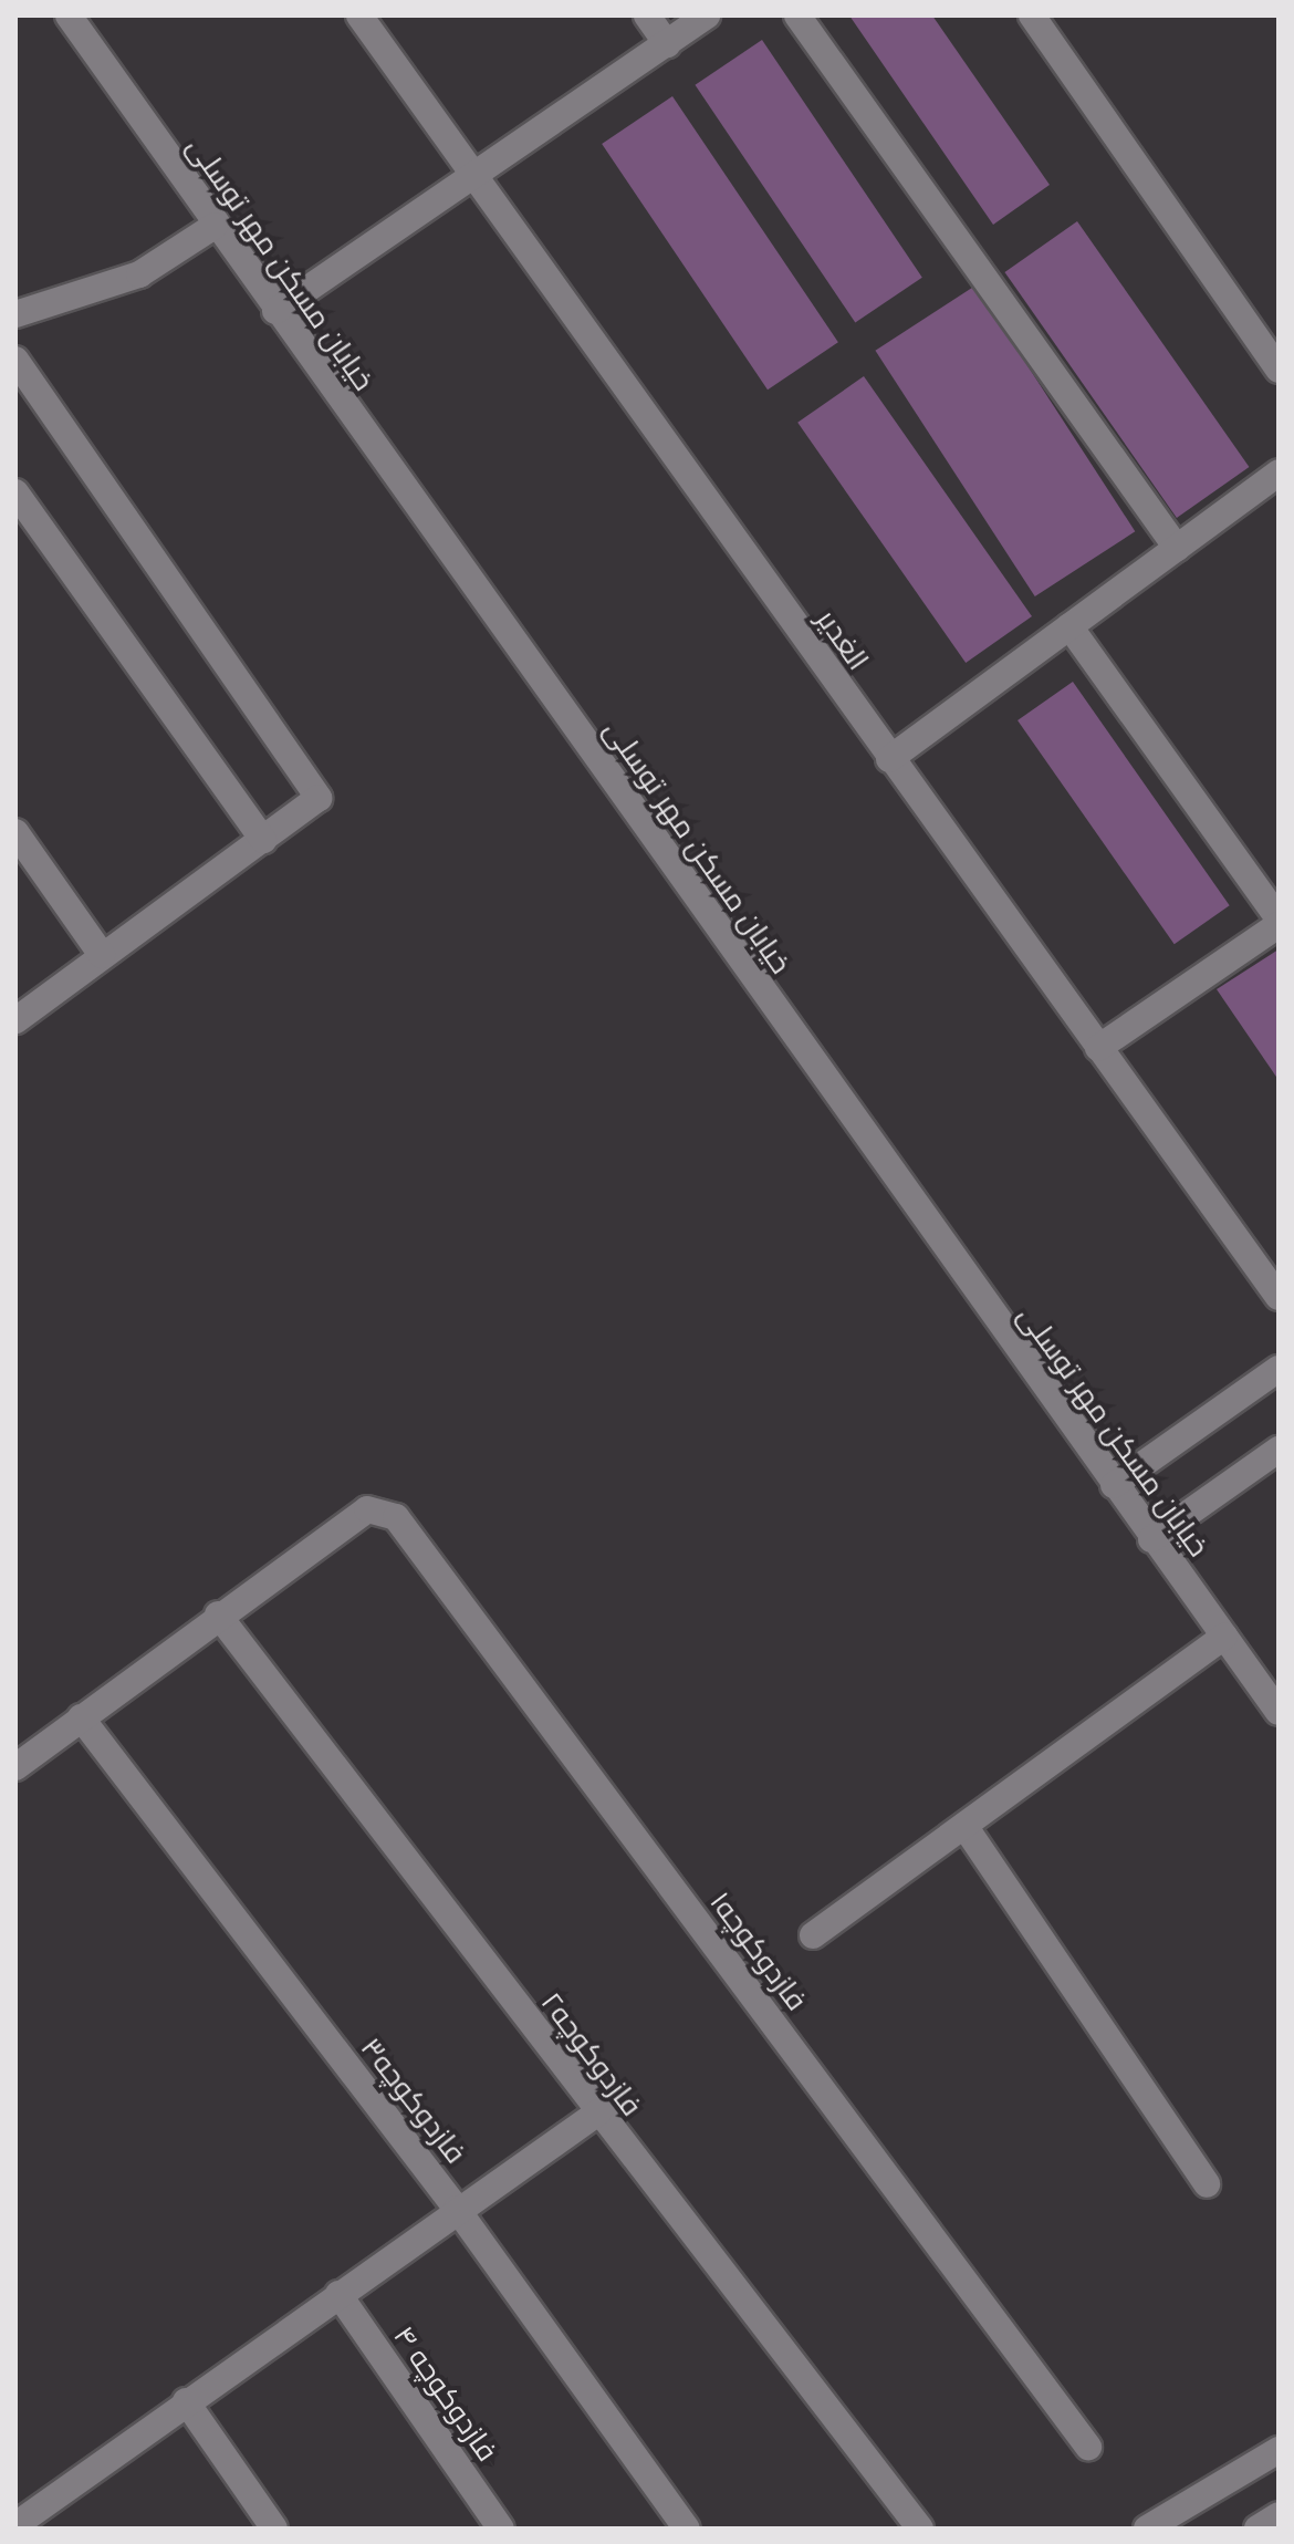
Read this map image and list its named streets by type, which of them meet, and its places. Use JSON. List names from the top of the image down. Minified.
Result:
{"streets":{"street":["خیابان مسکن مهر توسلی","الغدیر","فازدوکوچه۱","فازدوکوچه۲","فازدوکوچه۳","فازدوکوچه ۴"]},"crossings":[["فازدوکوچه۱","فازدوکوچه۲"]]}
